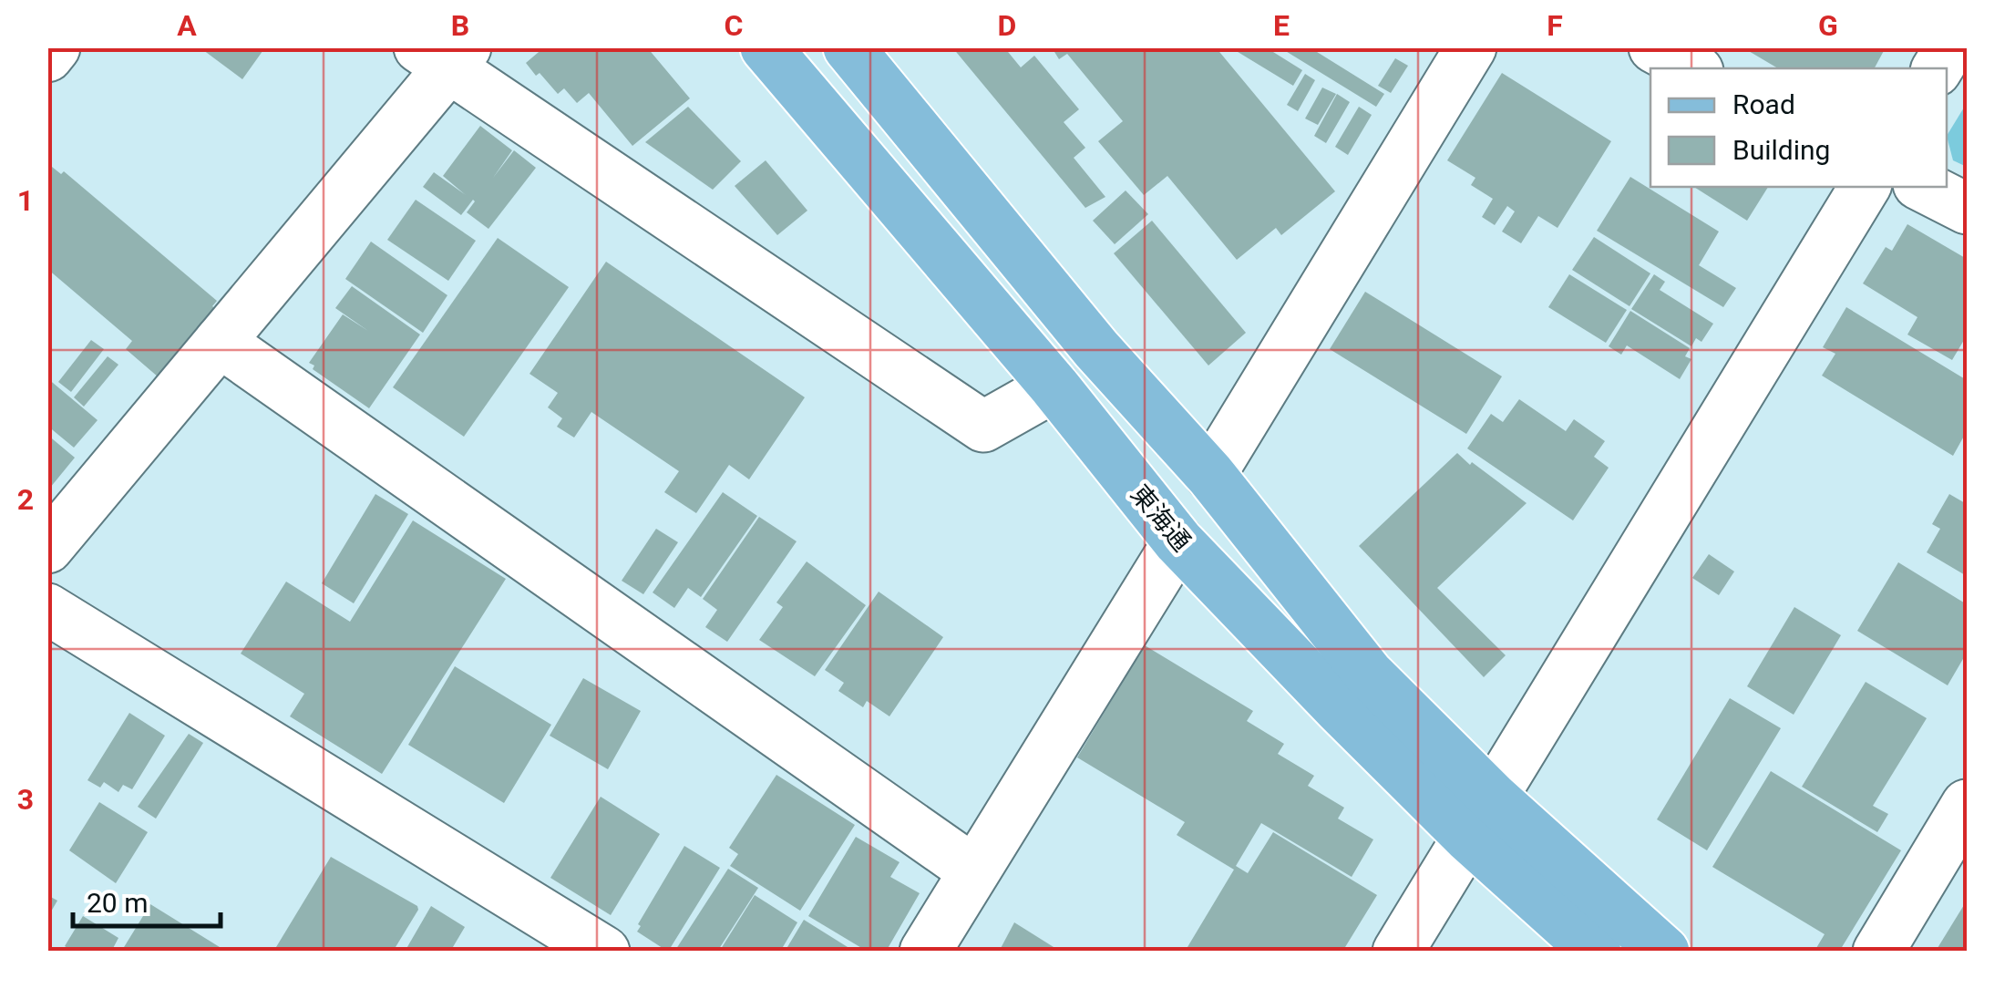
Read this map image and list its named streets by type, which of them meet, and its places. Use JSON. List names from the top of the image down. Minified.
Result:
{"streets":{"main road":["東海通"]},"legend":["Road","Building"],"scale_bar":"20 m","grid":{"columns":["A","B","C","D","E","F","G"],"rows":["1","2","3"]}}
